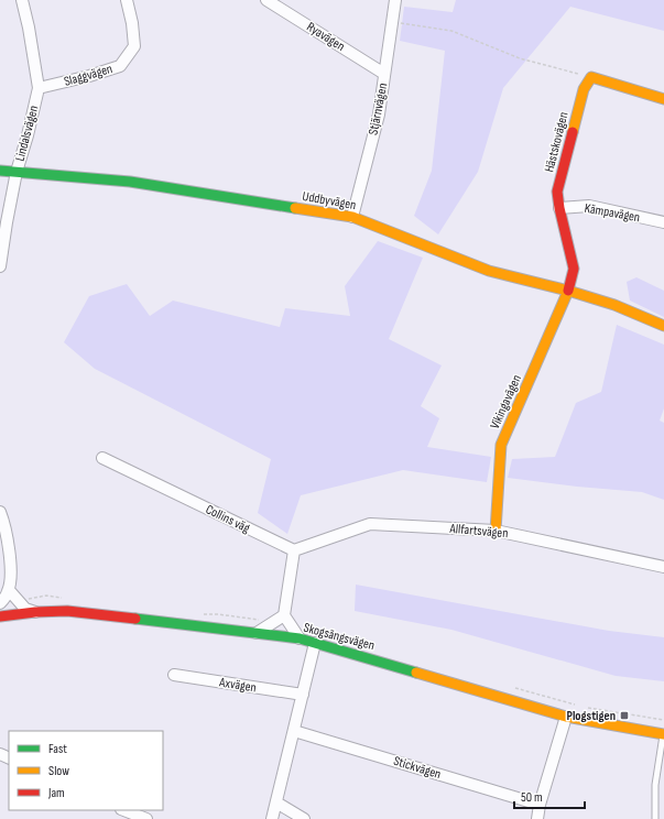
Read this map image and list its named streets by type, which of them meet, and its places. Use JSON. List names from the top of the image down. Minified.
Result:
{"streets":{"street":["Ryavägen","Slaggvägen","Stjärnvägen","Lindalsvägen","Hästskovägen","Uddbyvägen","Kämpavägen","Vikingavägen","Collins väg","Allfartsvägen","Skogsängsvägen","Axvägen","Stickvägen"]},"crossings":[["Ryavägen","Stjärnvägen"],["Slaggvägen","Lindalsvägen"],["Stjärnvägen","Uddbyvägen"],["Lindalsvägen","Uddbyvägen"],["Hästskovägen","Uddbyvägen"],["Hästskovägen","Kämpavägen"],["Hästskovägen","Vikingavägen"],["Uddbyvägen","Vikingavägen"],["Vikingavägen","Allfartsvägen"],["Collins väg","Allfartsvägen"]],"places":{"transit":["Plogstigen"]},"legend":["Fast","Slow","Jam"],"scale_bar":"50 m"}
